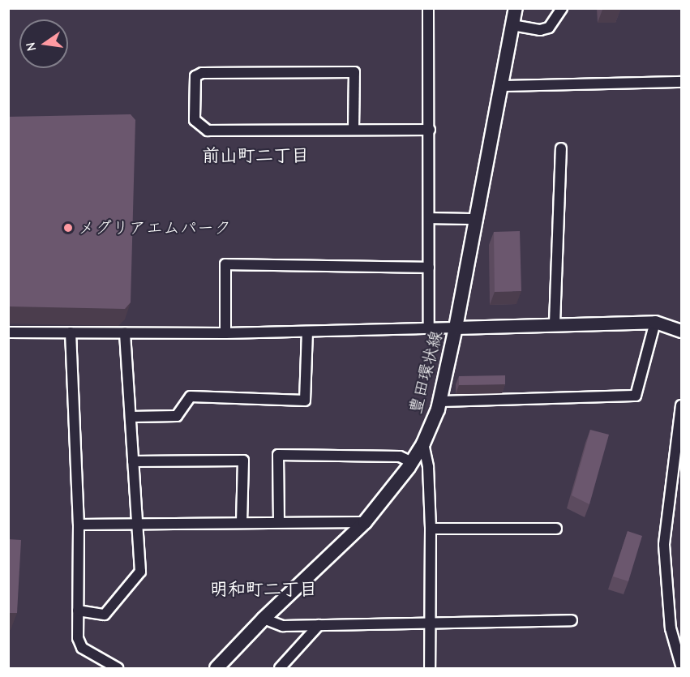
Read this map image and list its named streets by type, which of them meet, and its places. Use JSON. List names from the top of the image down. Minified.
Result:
{"streets":{"main road":["豊田環状線"]},"districts":["前山町二丁目","明和町二丁目"],"places":["メグリアエムパーク"],"north":"left"}
